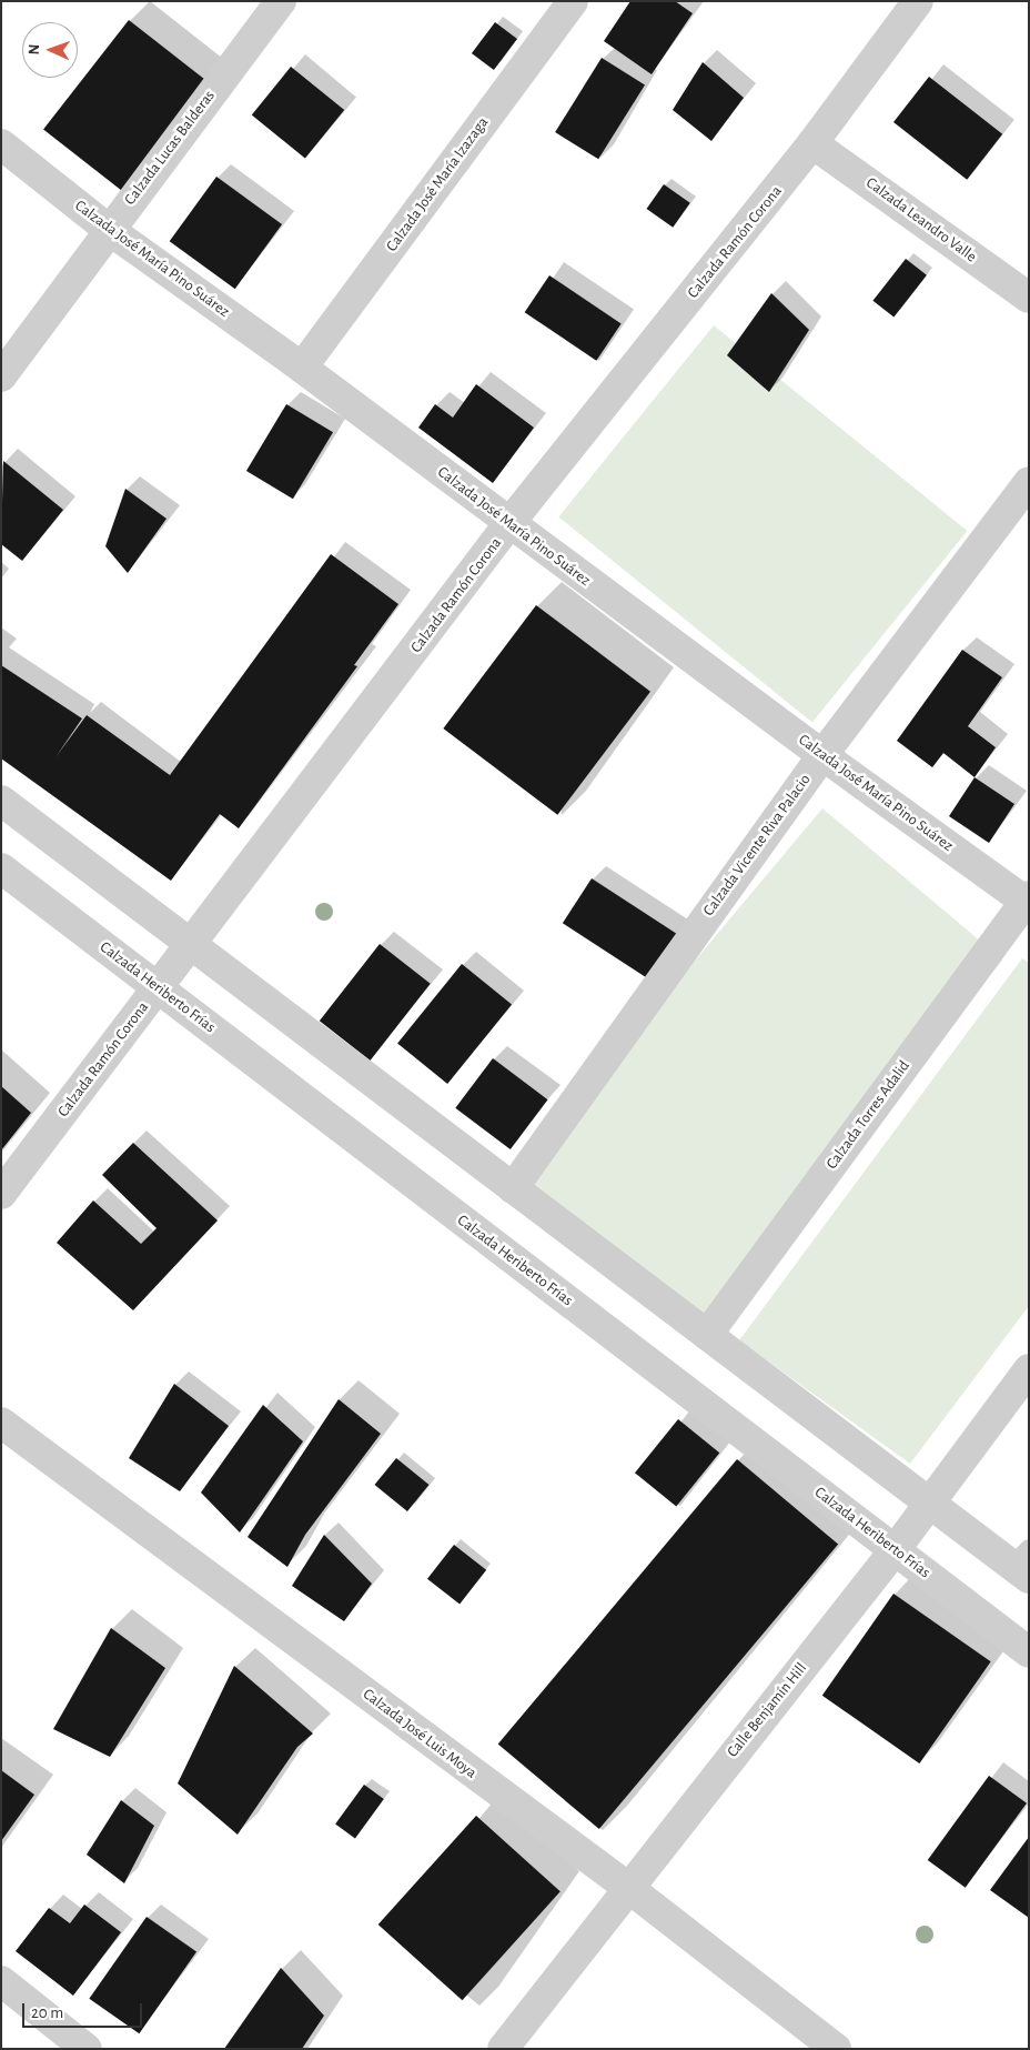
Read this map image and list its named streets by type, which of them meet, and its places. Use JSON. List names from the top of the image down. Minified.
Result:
{"streets":{"street":["Calzada Lucas Balderas","Calzada José María Izazaga","Calzada Leandro Valle","Calzada Ramón Corona","Calzada José María Pino Suárez","Calzada Vicente Riva Palacio","Calzada Heriberto Frías","Calzada Torres Adalid","Calle Benjamín Hill","Calzada José Luis Moya"]},"crossings":[["Calzada Lucas Balderas","Calzada José María Pino Suárez"],["Calzada José María Izazaga","Calzada José María Pino Suárez"],["Calzada Leandro Valle","Calzada Ramón Corona"],["Calzada Ramón Corona","Calzada José María Pino Suárez"],["Calzada Ramón Corona","Calzada Heriberto Frías"],["Calzada José María Pino Suárez","Calzada Vicente Riva Palacio"],["Calzada José María Pino Suárez","Calzada Torres Adalid"],["Calzada Heriberto Frías","Calle Benjamín Hill"],["Calle Benjamín Hill","Calzada José Luis Moya"]],"scale_bar":"20 m","north":"left"}
